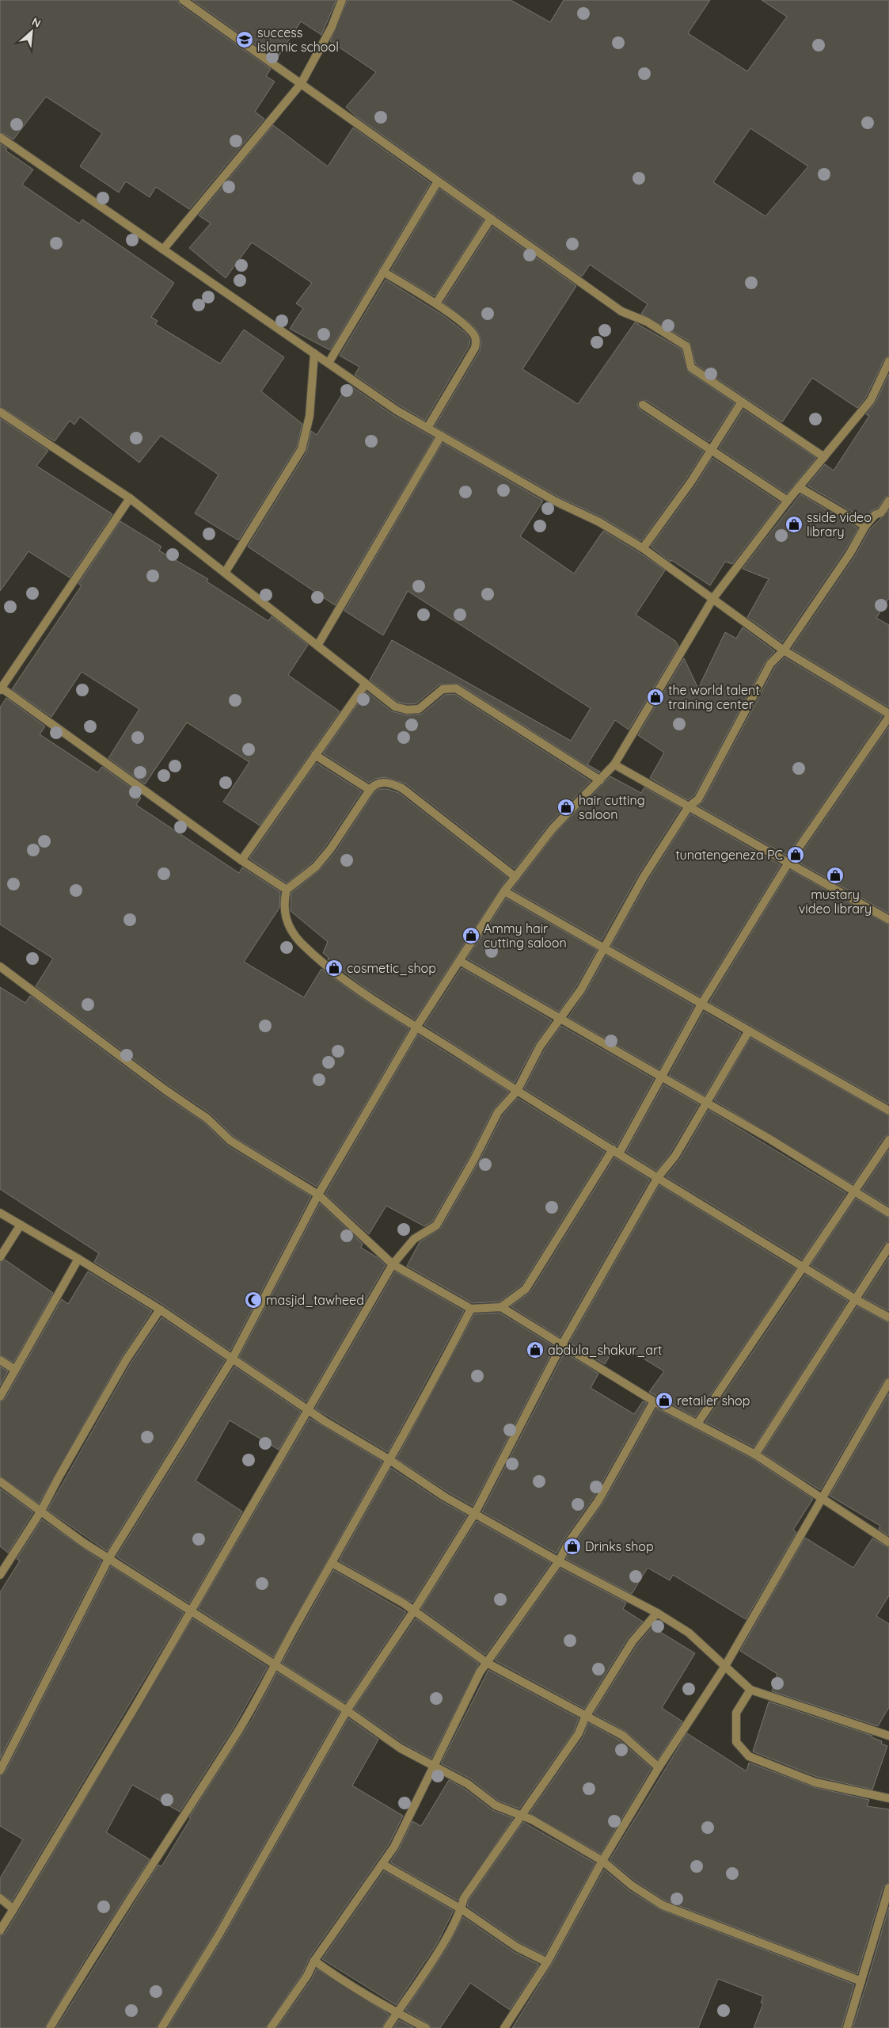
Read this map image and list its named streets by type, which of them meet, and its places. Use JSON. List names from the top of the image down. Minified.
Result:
{"places":{"school or university":["success islamic school"],"shop":["sside video library","the world talent training center","hair cutting saloon","tunatengeneza PC","mustary video library","Ammy hair cutting saloon","cosmetic_shop","abdula_shakur_art","retailer shop","Drinks shop"],"mosque":["masjid_tawheed"]},"north":"top right"}
